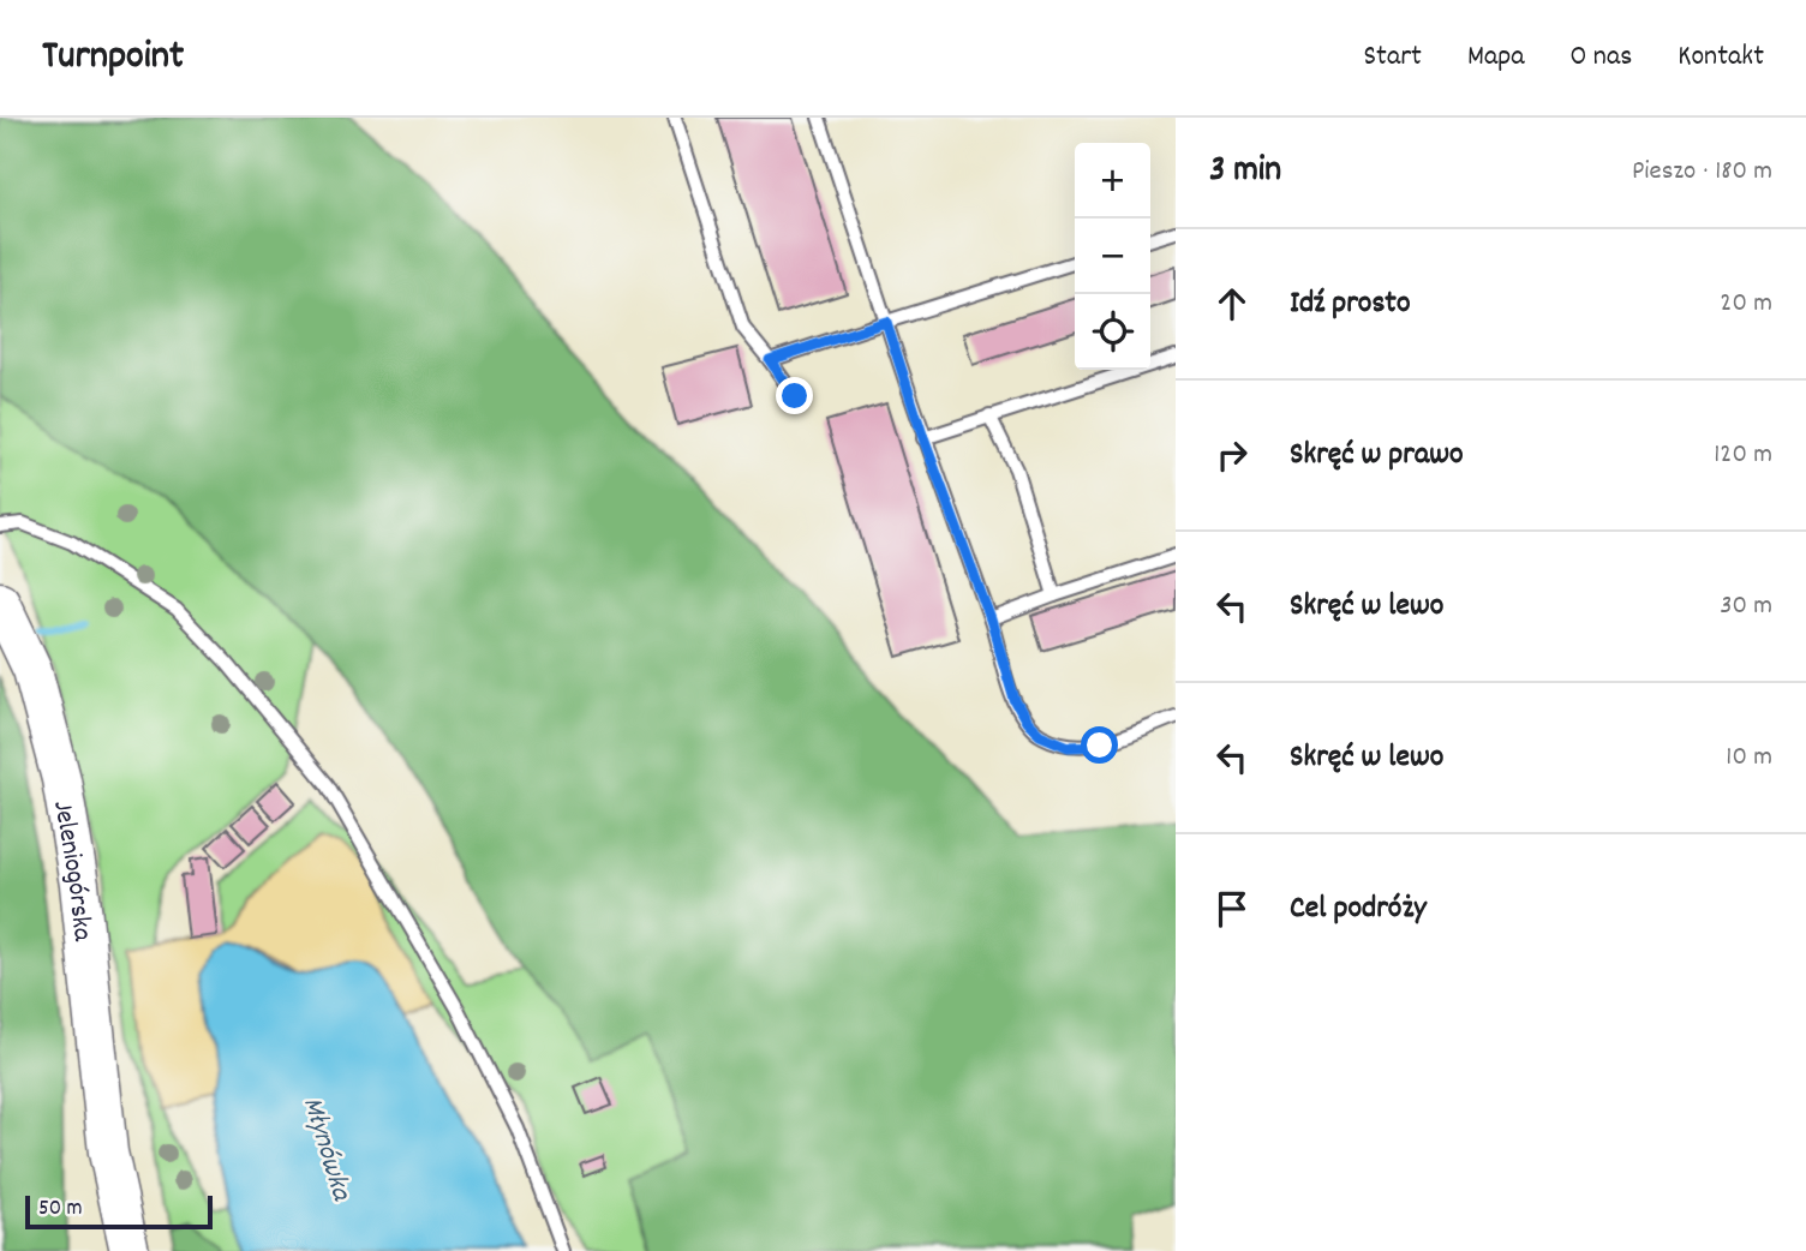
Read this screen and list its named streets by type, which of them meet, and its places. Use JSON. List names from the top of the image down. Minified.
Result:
{"streets":{"street":["Jeleniogórska"]},"water":["Młynówka"],"scale_bar":"50 m","page":{"header":"Turnpoint","nav":["Start","Mapa","O nas","Kontakt"],"heading":["3 min","Pieszo · 180 m"],"map_buttons":["+","−"],"list":[["Idź prosto","20 m"],["Skręć w prawo","120 m"],["Skręć w lewo","30 m"],["Skręć w lewo","10 m"],"Cel podróży"],"scale":"50 m"}}
